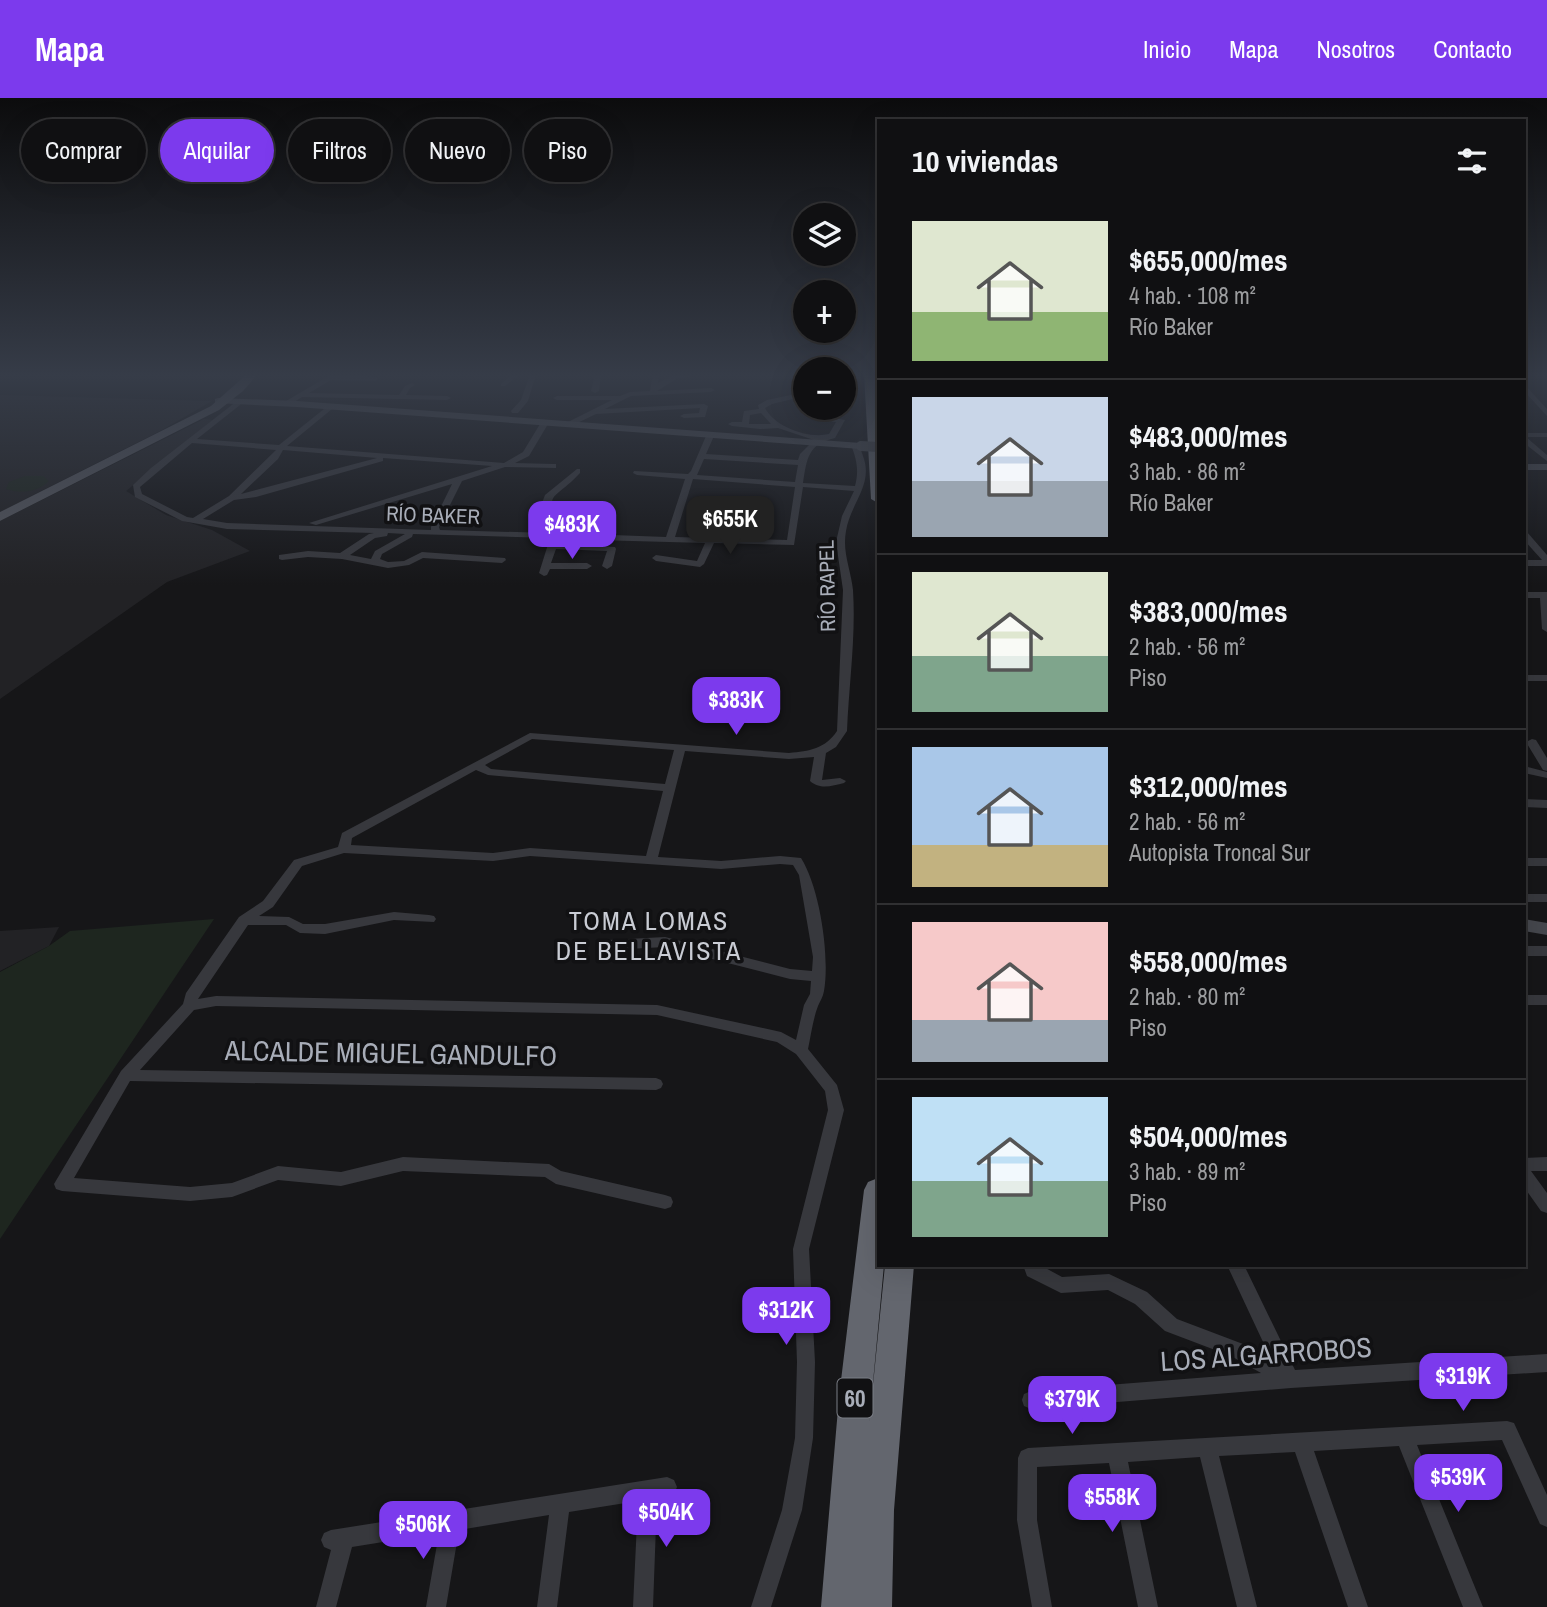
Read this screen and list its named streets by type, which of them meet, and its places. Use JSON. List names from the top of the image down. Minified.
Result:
{"streets":{"highway":["60"],"street":["RÍO BAKER","RÍO RAPEL","ALCALDE MIGUEL GANDULFO","LOS ALGARROBOS"]},"districts":["TOMA LOMAS DE BELLAVISTA"],"page":{"header":"Mapa","nav":["Inicio","Mapa","Nosotros","Contacto"],"chip":["Comprar","Alquilar","Filtros","Nuevo","Piso"],"heading":"10 viviendas","map_buttons":["+","−"],"list":[{"name":"$655,000/mes","note":"4 hab. · 108 m² · Río Baker"},{"name":"$483,000/mes","note":"3 hab. · 86 m² · Río Baker"},{"name":"$383,000/mes","note":"2 hab. · 56 m² · Piso"},{"name":"$312,000/mes","note":"2 hab. · 56 m² · Autopista Troncal Sur"},{"name":"$558,000/mes","note":"2 hab. · 80 m² · Piso"},{"name":"$504,000/mes","note":"3 hab. · 89 m² · Piso"}],"price":["$655K","$483K","$383K","$312K","$319K","$379K","$539K","$558K","$504K","$506K"]}}
